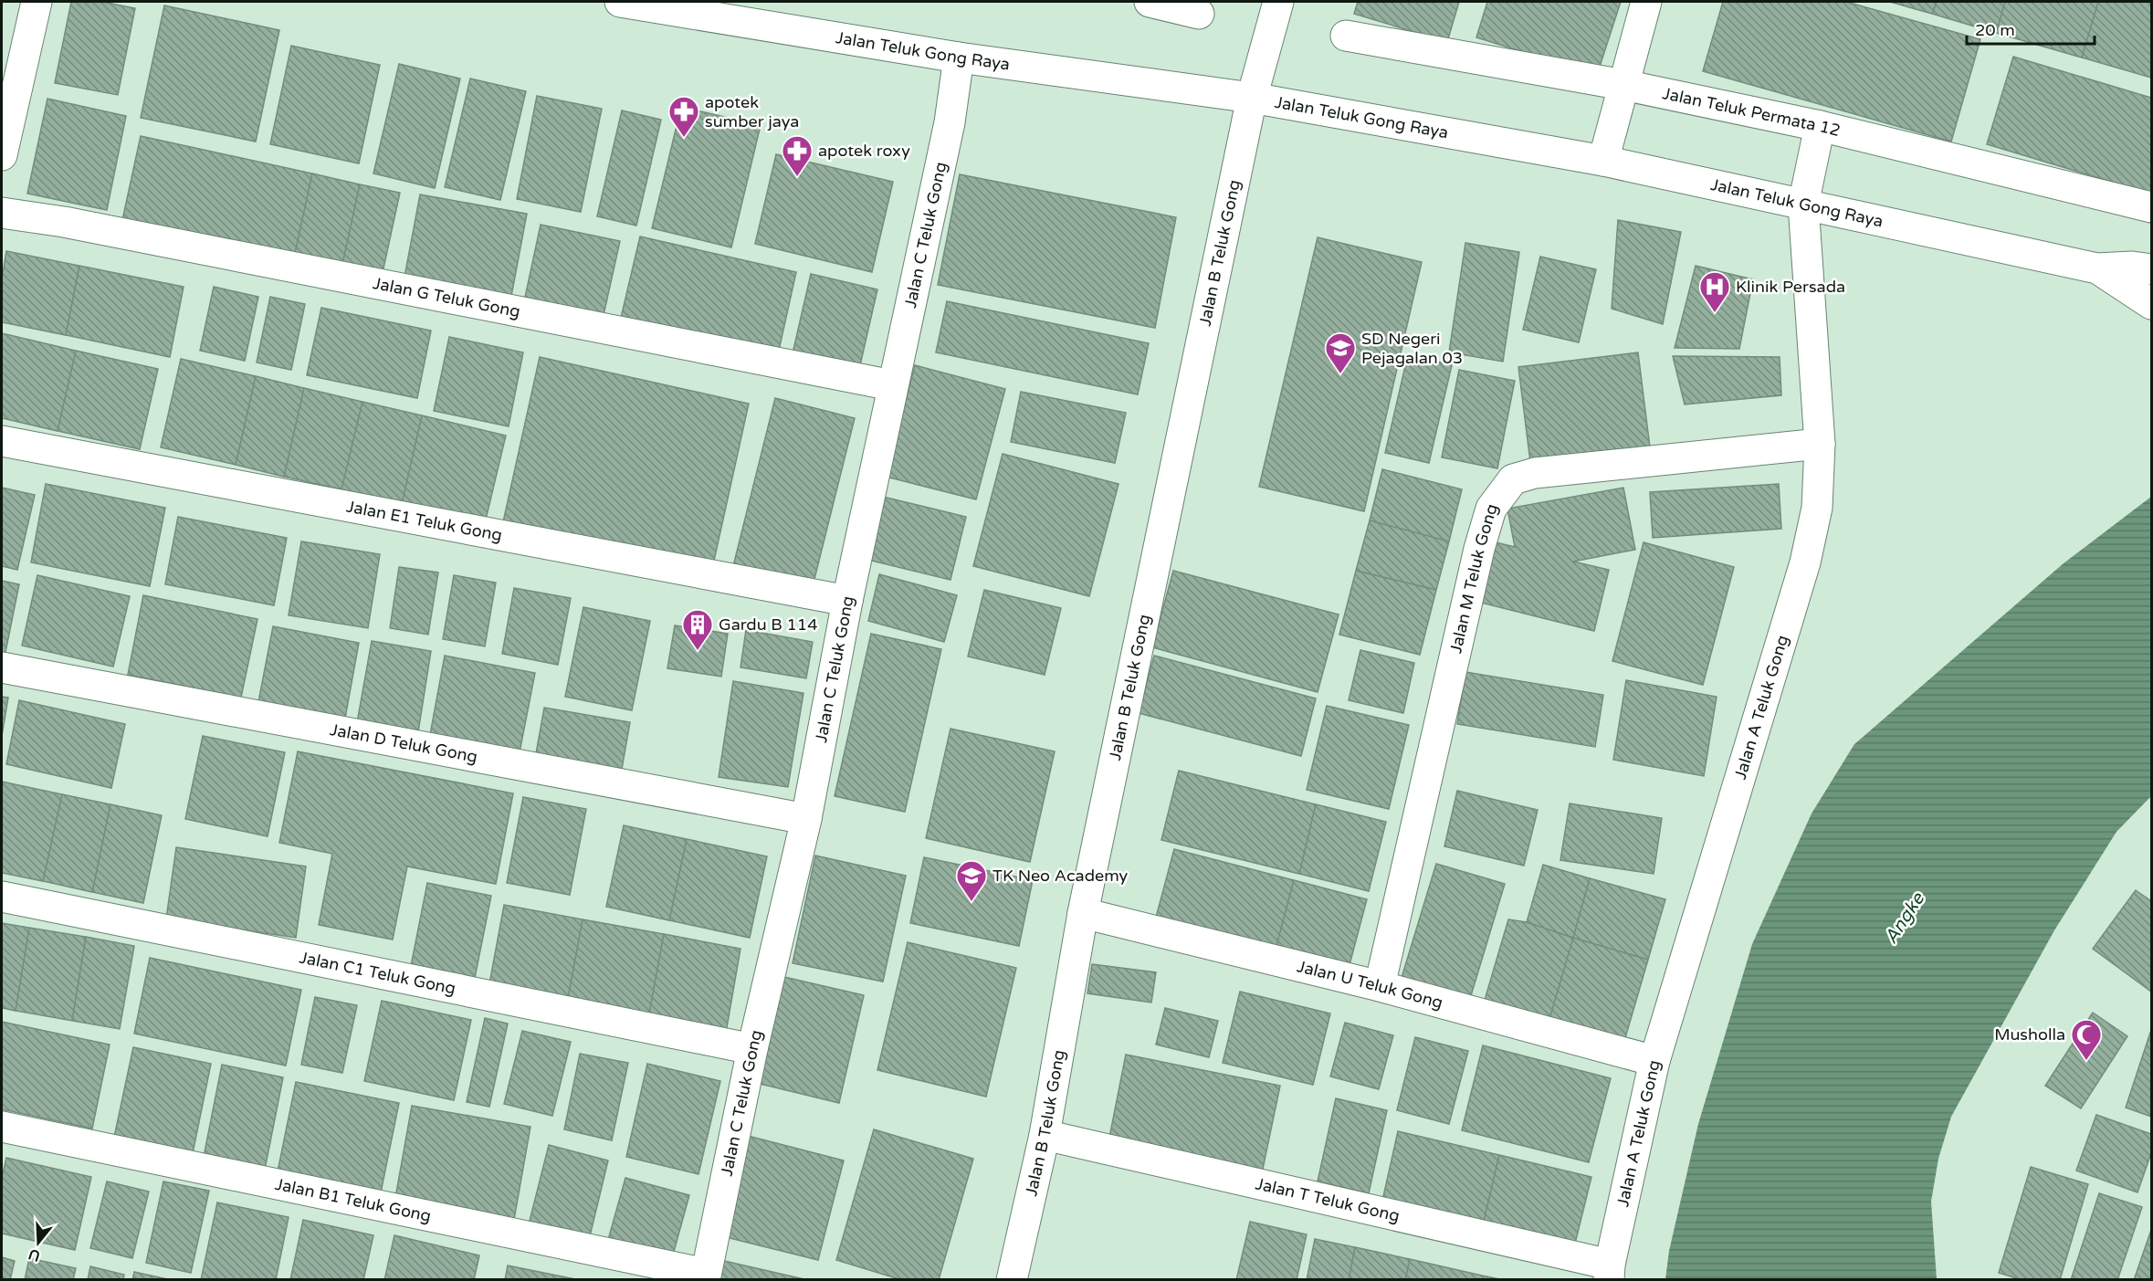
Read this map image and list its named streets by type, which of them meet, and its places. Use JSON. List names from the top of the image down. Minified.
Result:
{"streets":{"street":["Jalan Teluk Gong Raya","Jalan Teluk Permata 12","Jalan C Teluk Gong","Jalan B Teluk Gong","Jalan G Teluk Gong","Jalan E1 Teluk Gong","Jalan M Teluk Gong","Jalan A Teluk Gong","Jalan D Teluk Gong","Jalan C1 Teluk Gong","Jalan U Teluk Gong","Jalan T Teluk Gong","Jalan B1 Teluk Gong"]},"crossings":[["Jalan Teluk Gong Raya","Jalan C Teluk Gong"],["Jalan Teluk Gong Raya","Jalan B Teluk Gong"],["Jalan Teluk Gong Raya","Jalan A Teluk Gong"],["Jalan Teluk Permata 12","Jalan A Teluk Gong"],["Jalan C Teluk Gong","Jalan G Teluk Gong"],["Jalan C Teluk Gong","Jalan E1 Teluk Gong"],["Jalan C Teluk Gong","Jalan D Teluk Gong"],["Jalan C Teluk Gong","Jalan C1 Teluk Gong"],["Jalan C Teluk Gong","Jalan B1 Teluk Gong"],["Jalan B Teluk Gong","Jalan U Teluk Gong"],["Jalan B Teluk Gong","Jalan T Teluk Gong"],["Jalan M Teluk Gong","Jalan A Teluk Gong"],["Jalan M Teluk Gong","Jalan U Teluk Gong"],["Jalan A Teluk Gong","Jalan U Teluk Gong"],["Jalan A Teluk Gong","Jalan T Teluk Gong"]],"water":["Angke"],"places":{"pharmacy":["apotek sumber jaya","apotek roxy"],"hospital":["Klinik Persada"],"school or university":["SD Negeri Pejagalan 03","TK Neo Academy"],"building":["Gardu B 114"],"mosque":["Musholla"]},"scale_bar":"20 m","north":"bottom"}
